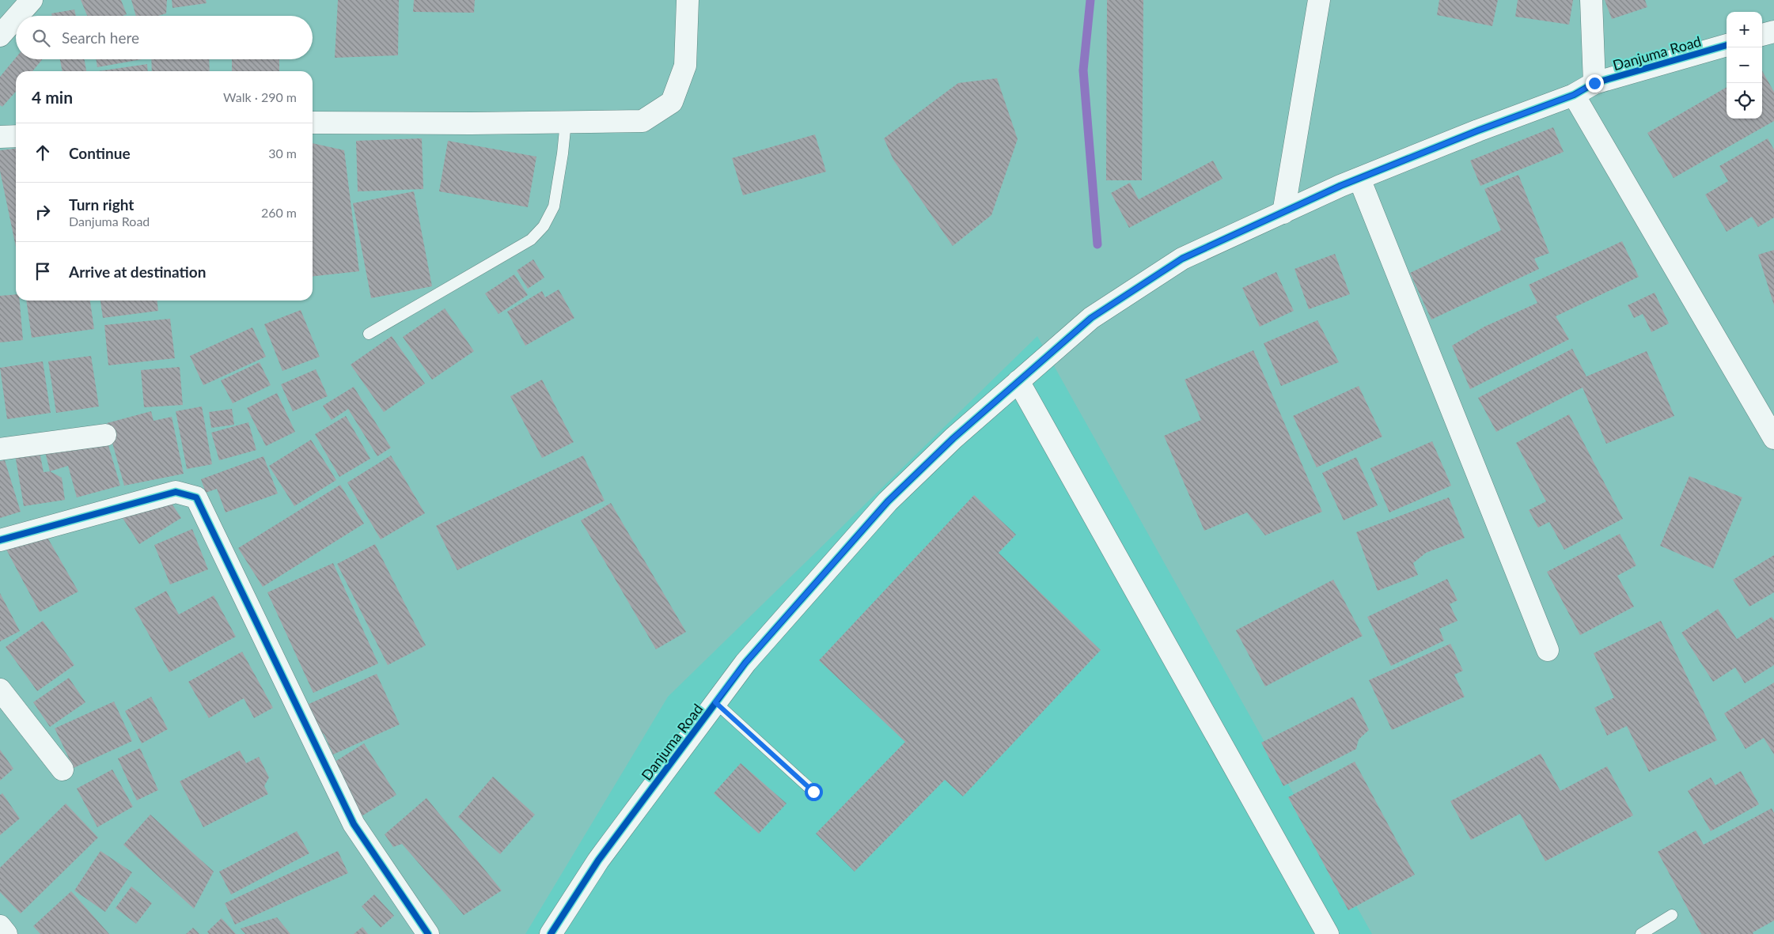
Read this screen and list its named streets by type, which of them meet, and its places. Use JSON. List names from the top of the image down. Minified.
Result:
{"streets":{"street":["Danjuma Road"]},"page":{"map_buttons":["+","−"],"search":"Search here","heading":["4 min","Walk · 290 m"],"list":[["Continue","30 m"],["Turn right","Danjuma Road","260 m"],"Arrive at destination"]}}
